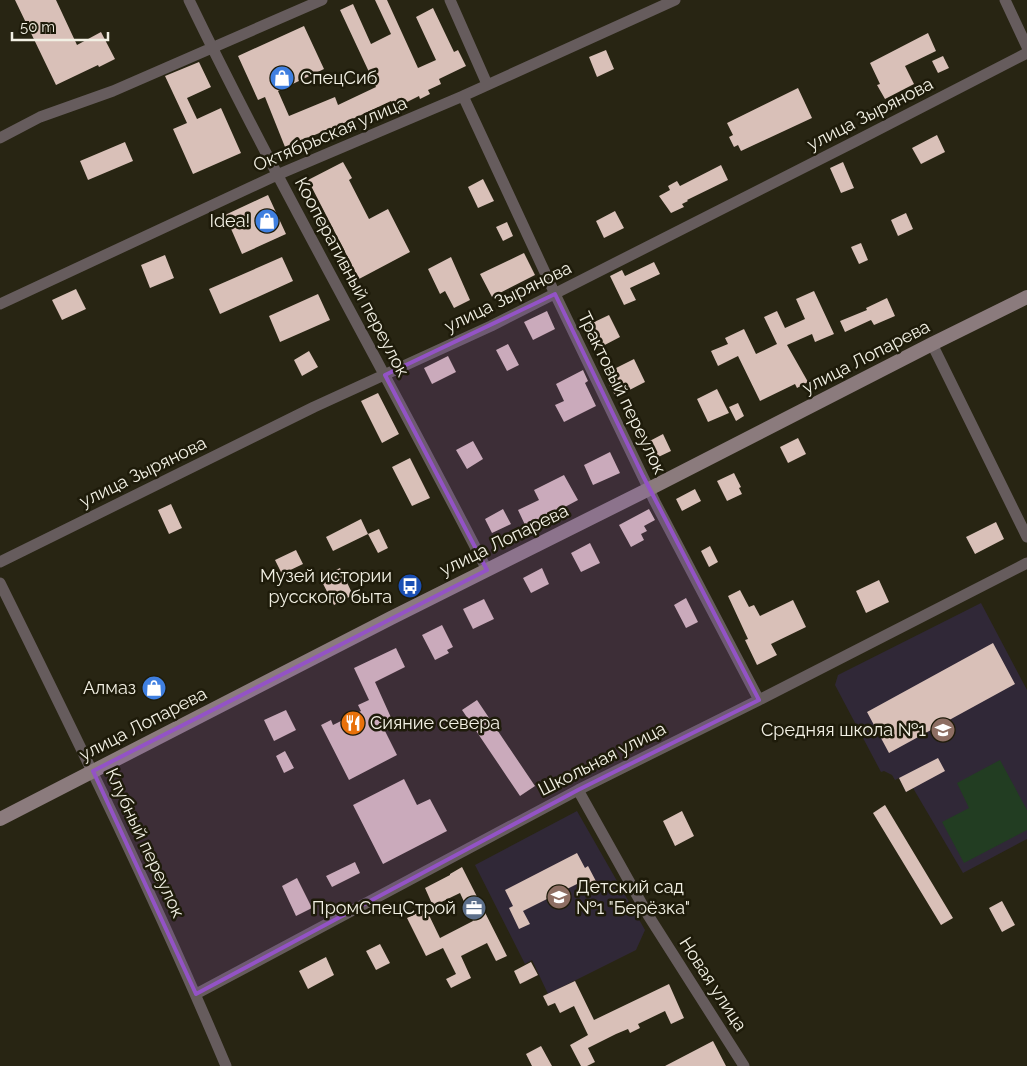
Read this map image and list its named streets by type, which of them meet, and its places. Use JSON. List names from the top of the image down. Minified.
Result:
{"streets":{"main road":["улица Лопарева"],"street":["улица Зырянова","Октябрьская улица","Кооперативный переулок","Трактовый переулок","Школьная улица","Клубный переулок","Новая улица"]},"crossings":[["улица Зырянова","Кооперативный переулок"],["улица Зырянова","Трактовый переулок"],["Октябрьская улица","Кооперативный переулок"],["Октябрьская улица","Трактовый переулок"],["Кооперативный переулок","улица Лопарева"],["улица Лопарева","Трактовый переулок"],["улица Лопарева","Клубный переулок"],["Трактовый переулок","Школьная улица"],["Школьная улица","Клубный переулок"],["Школьная улица","Новая улица"]],"places":{"shop":["СпецСиб","Idea!","Алмаз"],"bus stop":["Музей истории русского быта"],"restaurant":["Сияние севера"],"school or university":["Средняя школа №1","Детский сад №1 \"Берёзка\""],"office":["ПромСпецСтрой"]},"scale_bar":"50 m"}
